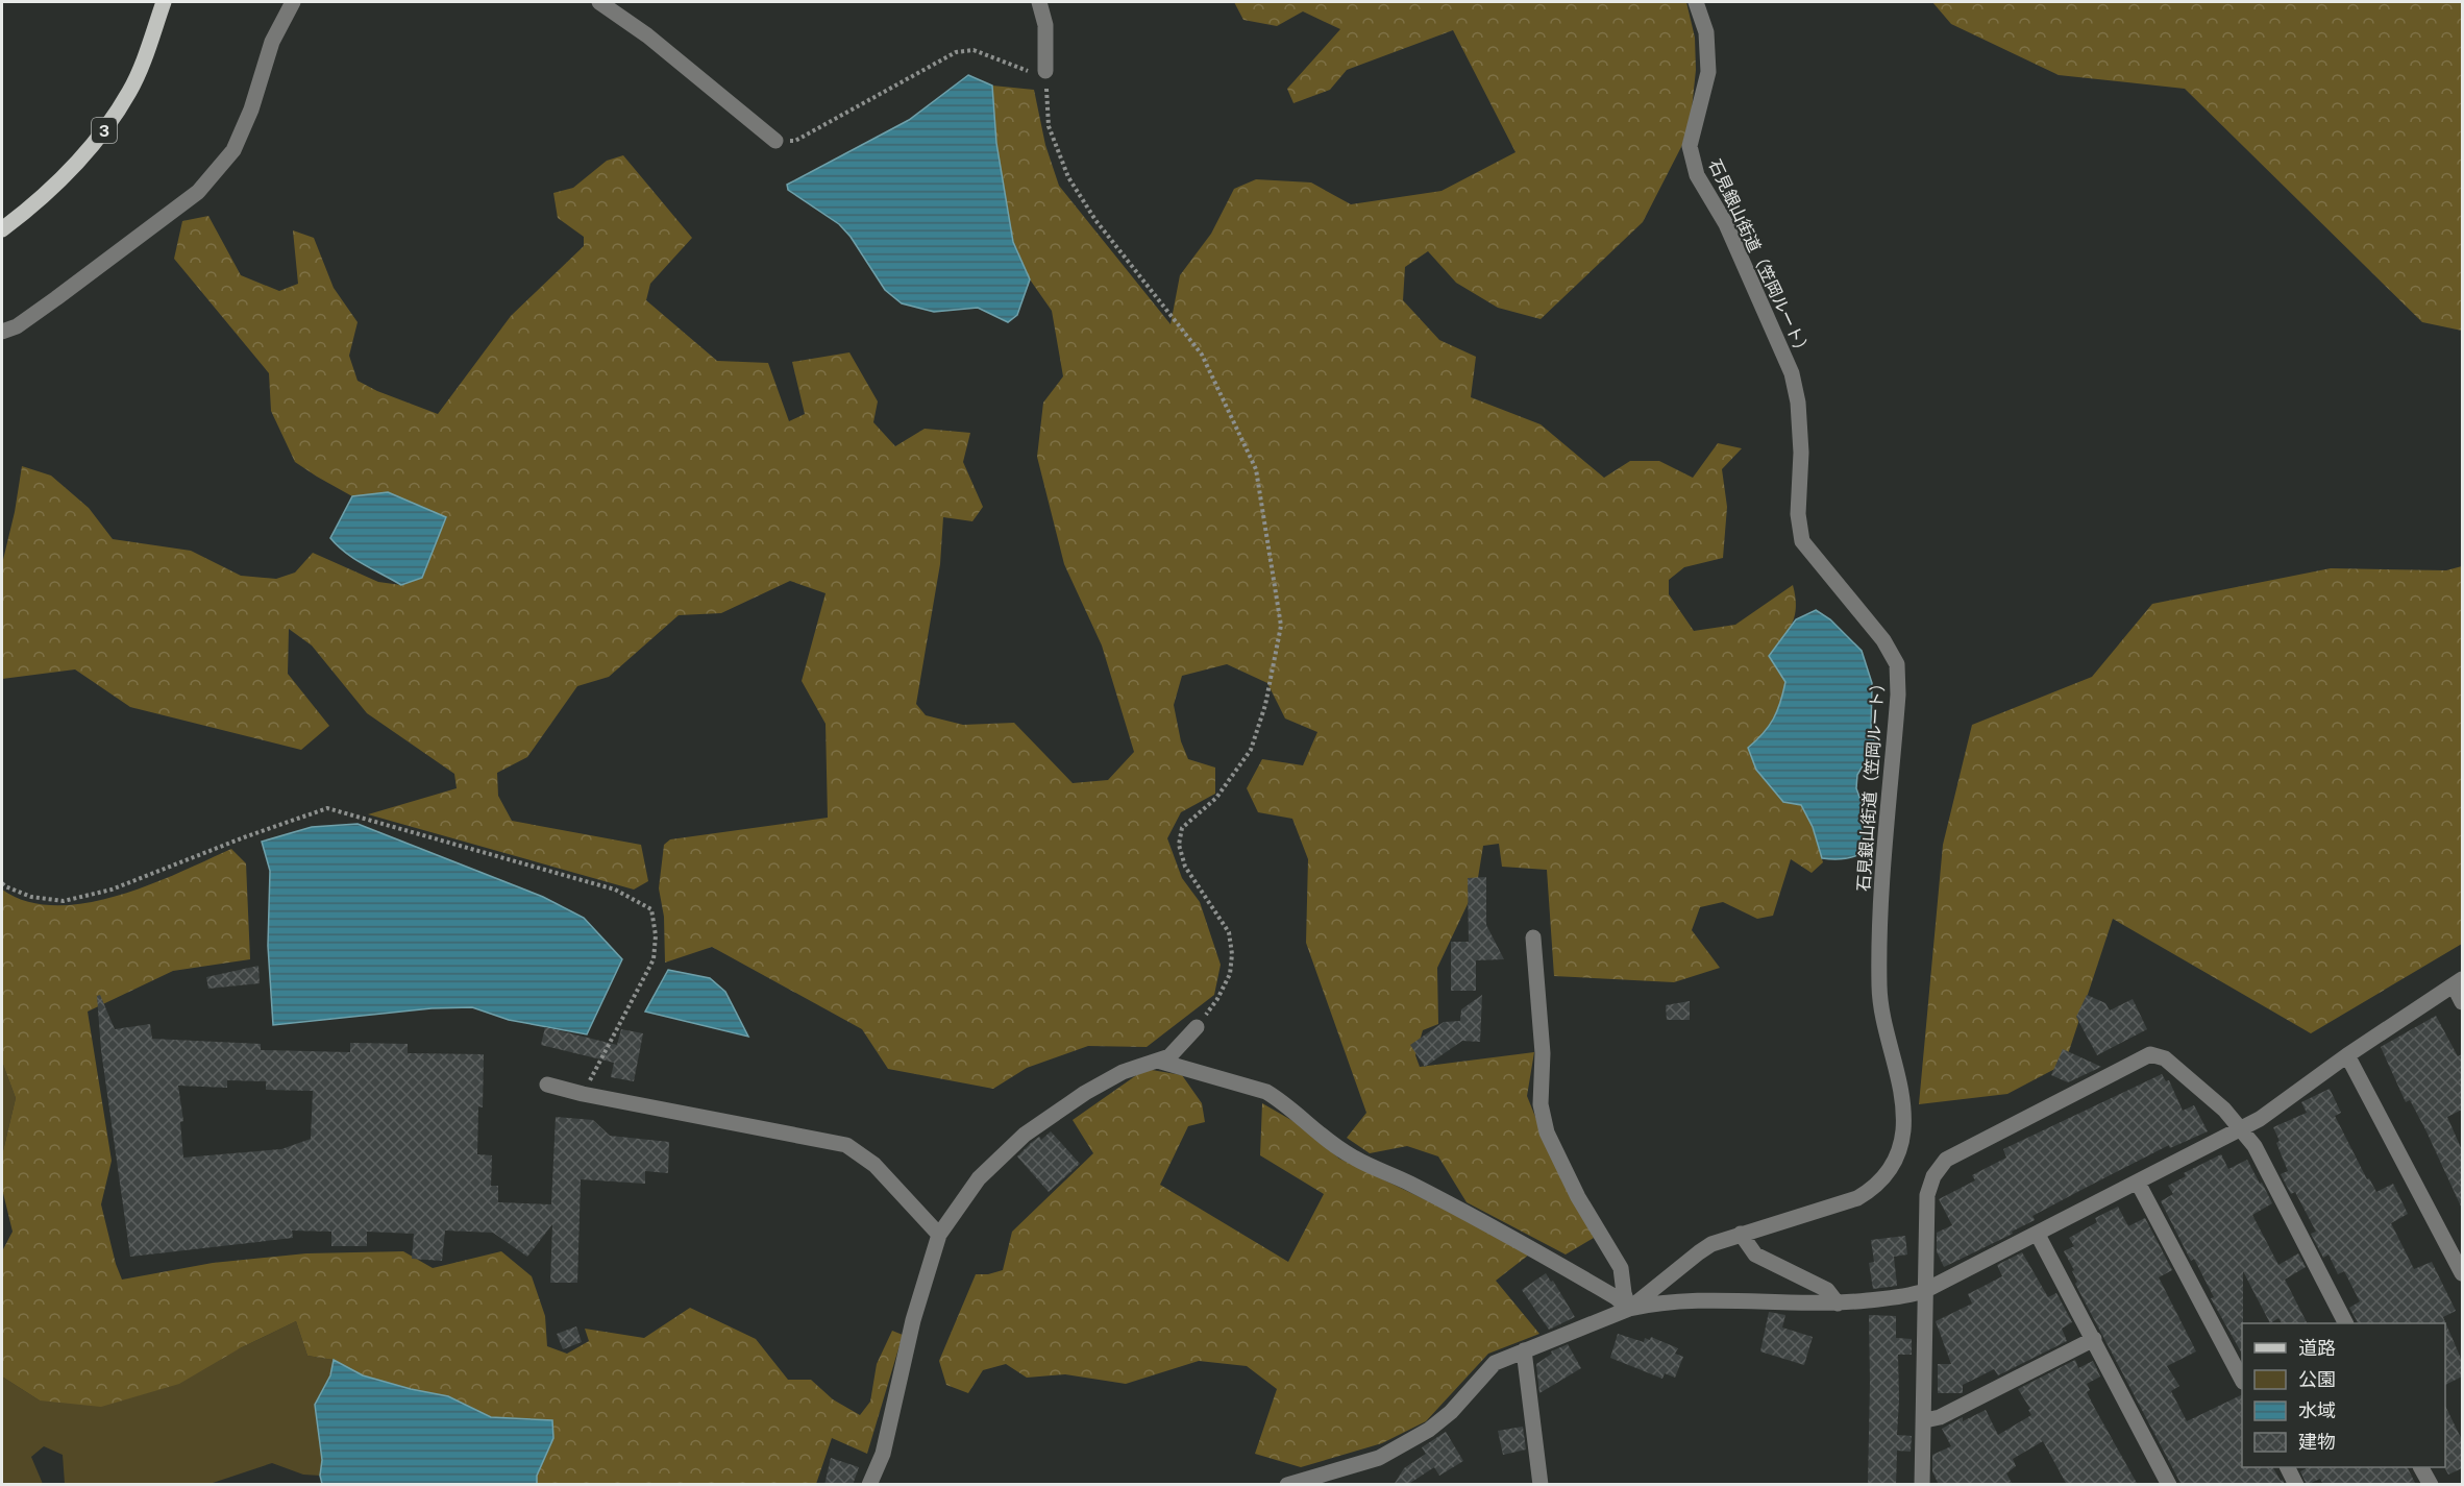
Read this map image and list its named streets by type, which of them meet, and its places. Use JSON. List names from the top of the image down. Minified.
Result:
{"streets":{"main road":["3"],"street":["石見銀山街道（笠岡ルート）"]},"legend":["道路","公園","水域","建物"]}
